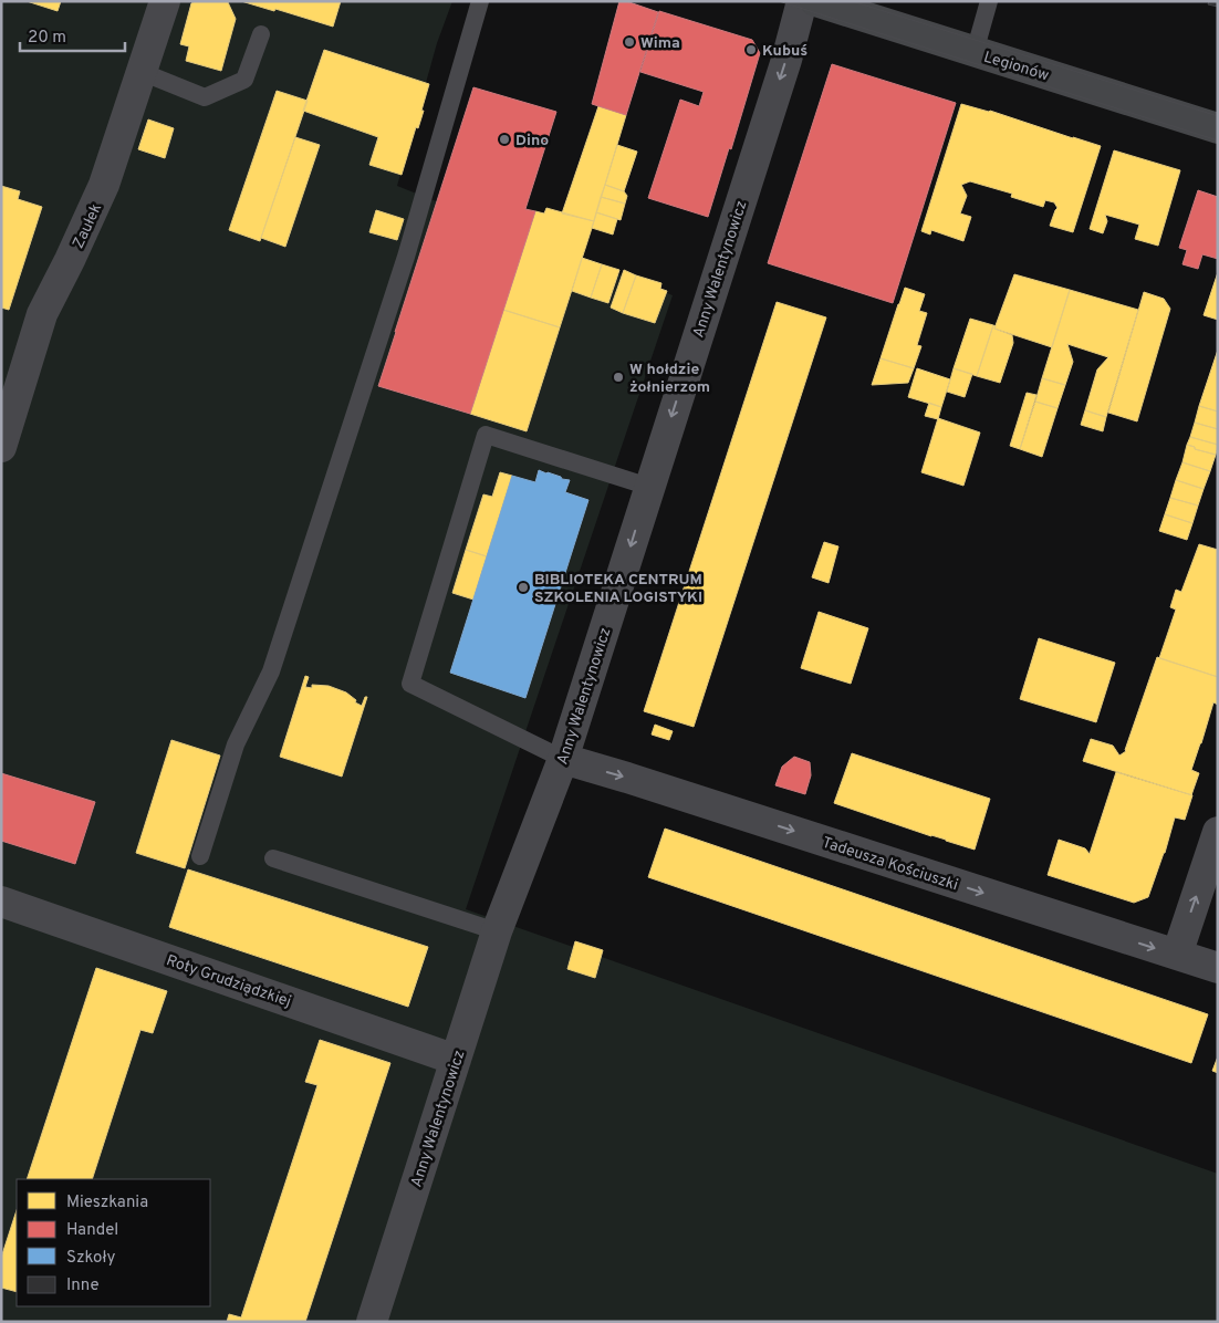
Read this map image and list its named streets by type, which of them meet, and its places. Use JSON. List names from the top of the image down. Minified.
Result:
{"streets":{"street":["Legionów","Zaułek","Anny Walentynowicz","Tadeusza Kościuszki","Roty Grudziądzkiej"]},"crossings":[["Anny Walentynowicz","Tadeusza Kościuszki"],["Anny Walentynowicz","Roty Grudziądzkiej"]],"one_way":["Anny Walentynowicz","Tadeusza Kościuszki"],"places":["Wima","Kubuś","Dino","W hołdzie żołnierzom","BIBLIOTEKA CENTRUM SZKOLENIA LOGISTYKI"],"legend":["Mieszkania","Handel","Szkoły","Inne"],"scale_bar":"20 m"}
